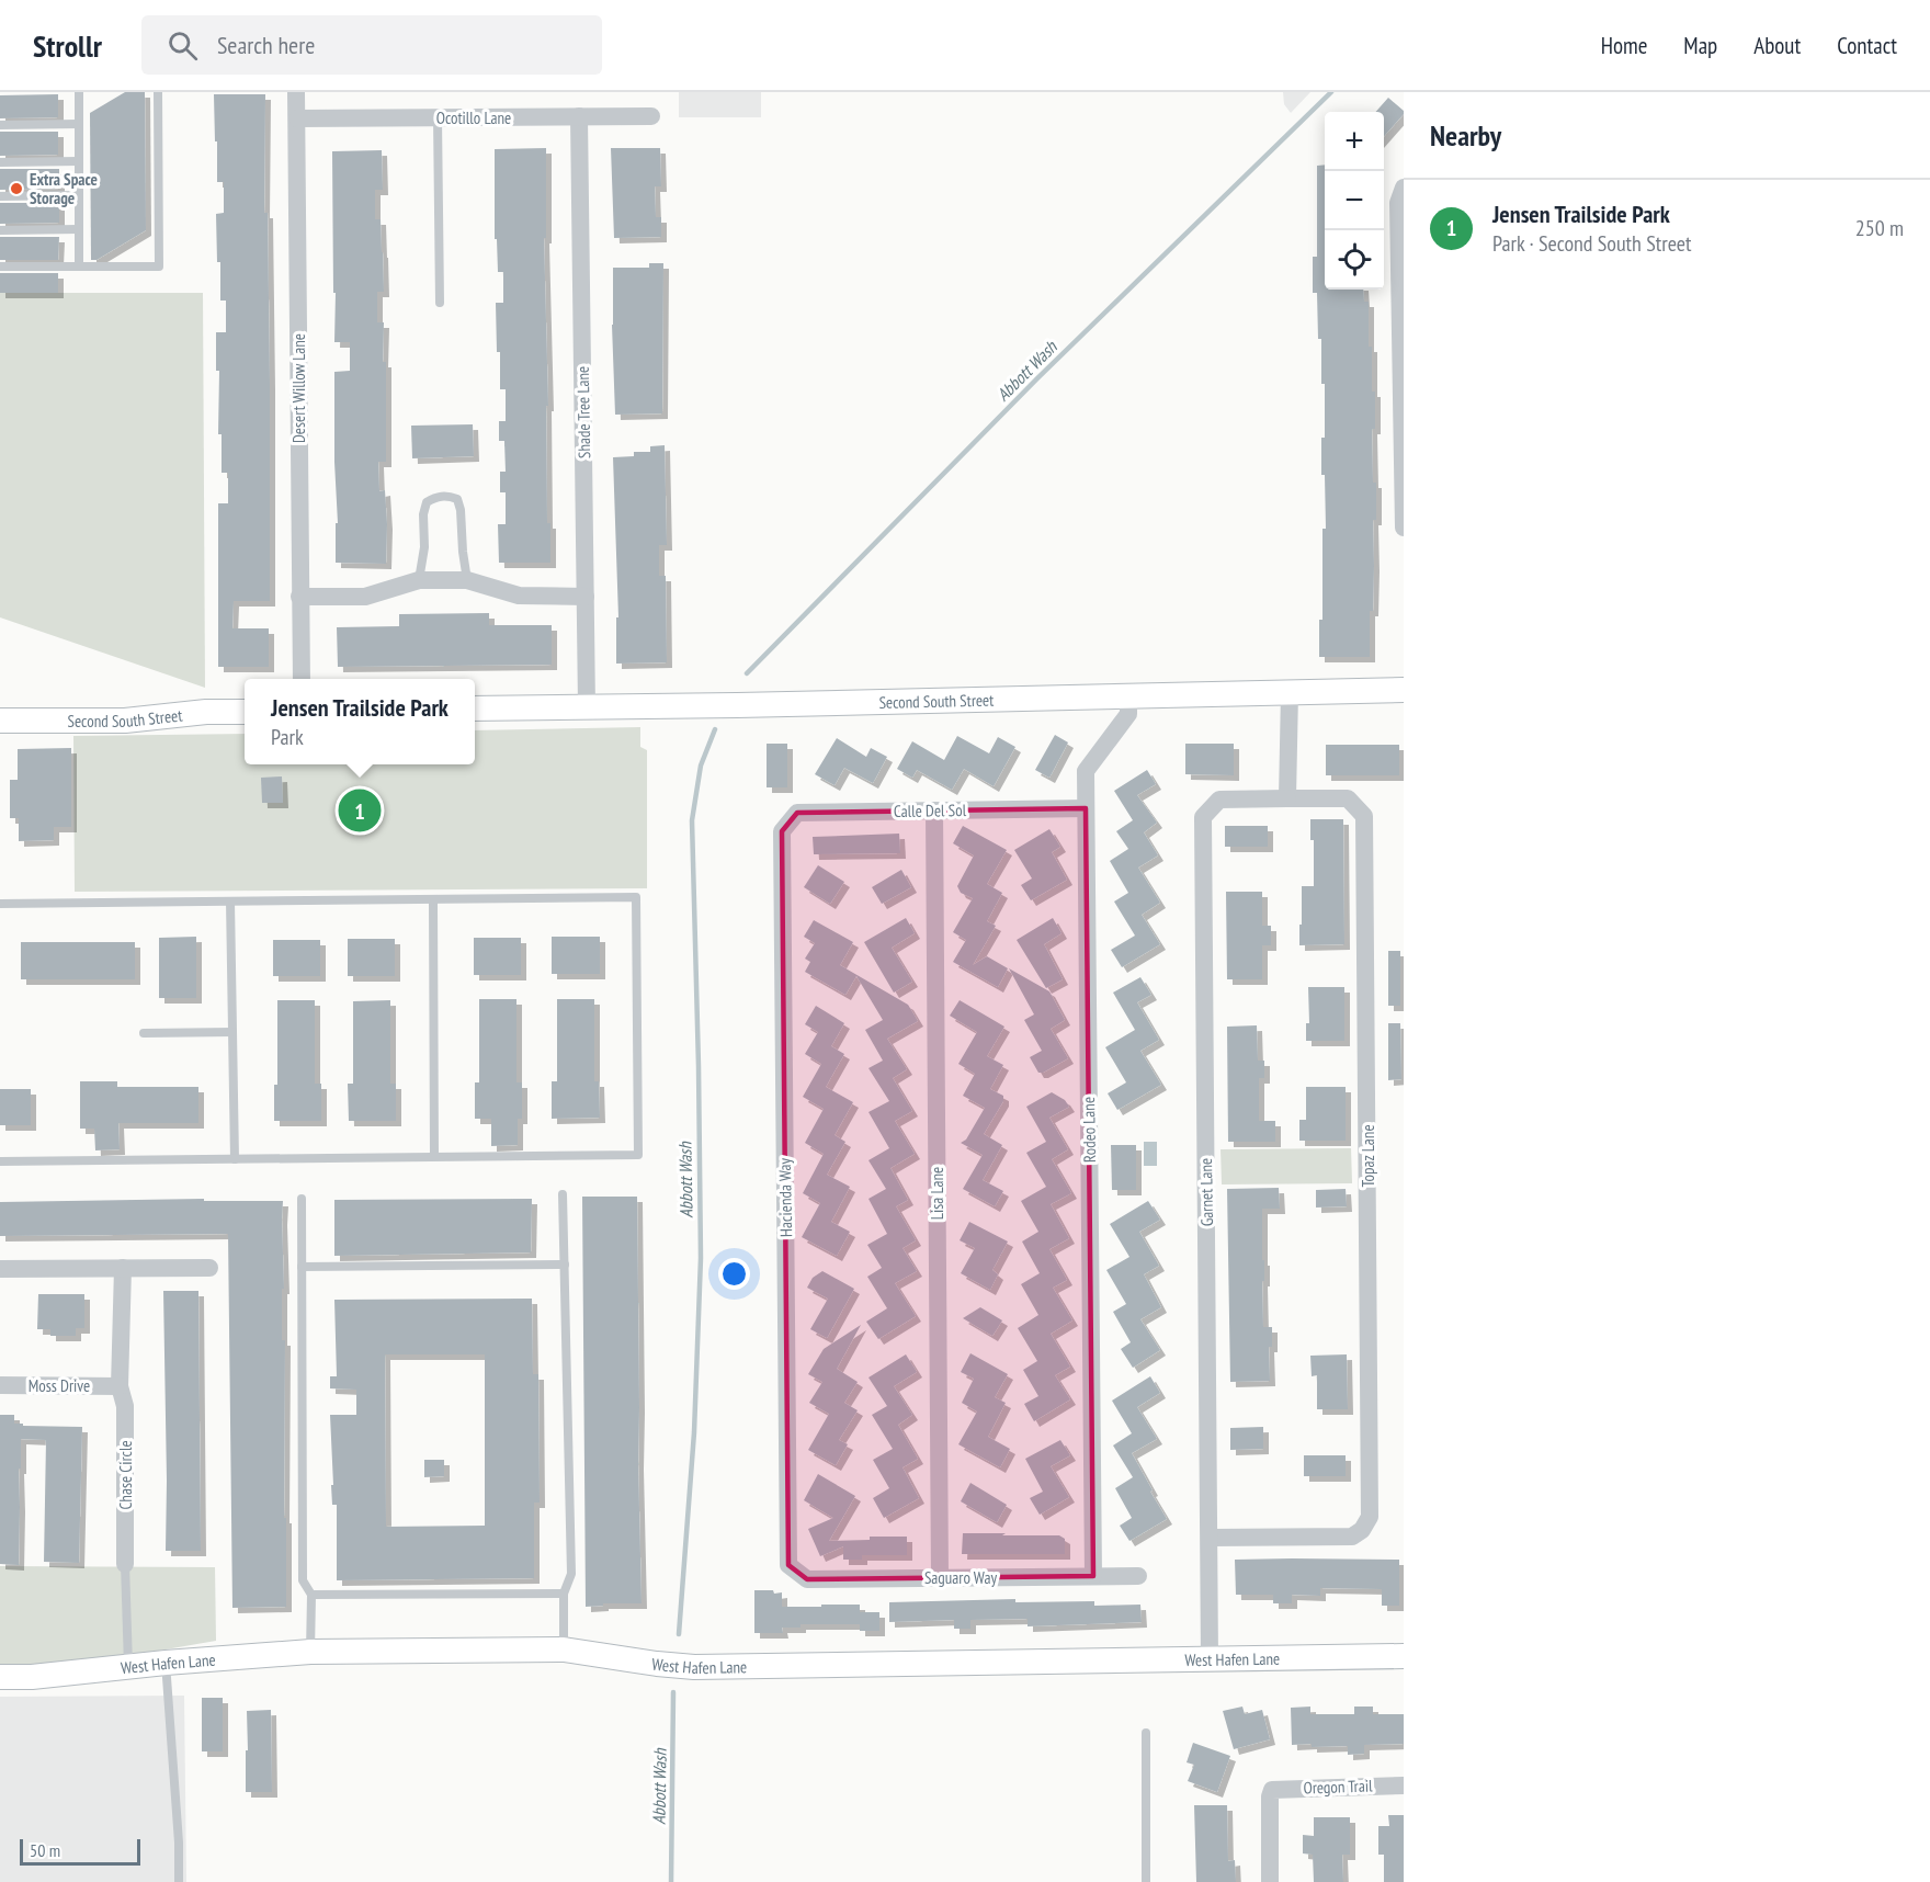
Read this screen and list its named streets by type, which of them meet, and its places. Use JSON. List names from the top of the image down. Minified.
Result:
{"streets":{"main road":["Second South Street","West Hafen Lane"],"street":["Ocotillo Lane","Desert Willow Lane","Shade Tree Lane","Calle Del Sol","Rodeo Lane","Topaz Lane","Garnet Lane","Lisa Lane","Hacienda Way","Moss Drive","Chase Circle","Saguaro Way","Oregon Trail"]},"crossings":[["Ocotillo Lane","Desert Willow Lane"],["Ocotillo Lane","Shade Tree Lane"],["Shade Tree Lane","Second South Street"],["Second South Street","Rodeo Lane"],["Calle Del Sol","Rodeo Lane"],["Calle Del Sol","Lisa Lane"],["Calle Del Sol","Hacienda Way"],["Rodeo Lane","Saguaro Way"],["Topaz Lane","Garnet Lane"],["Garnet Lane","West Hafen Lane"],["Lisa Lane","Saguaro Way"],["Hacienda Way","Saguaro Way"],["Moss Drive","Chase Circle"]],"water":["Abbott Wash"],"places":["Extra Space Storage"],"scale_bar":"50 m","page":{"header":"Strollr","search":"Search here","nav":["Home","Map","About","Contact"],"heading":"Nearby","map_buttons":["+","−"],"list":[{"mark":"1","name":"Jensen Trailside Park","note":"Park · Second South Street","value":"250 m"}],"popup":["Jensen Trailside Park","Park"],"pins":"1","scale":"50 m"}}
